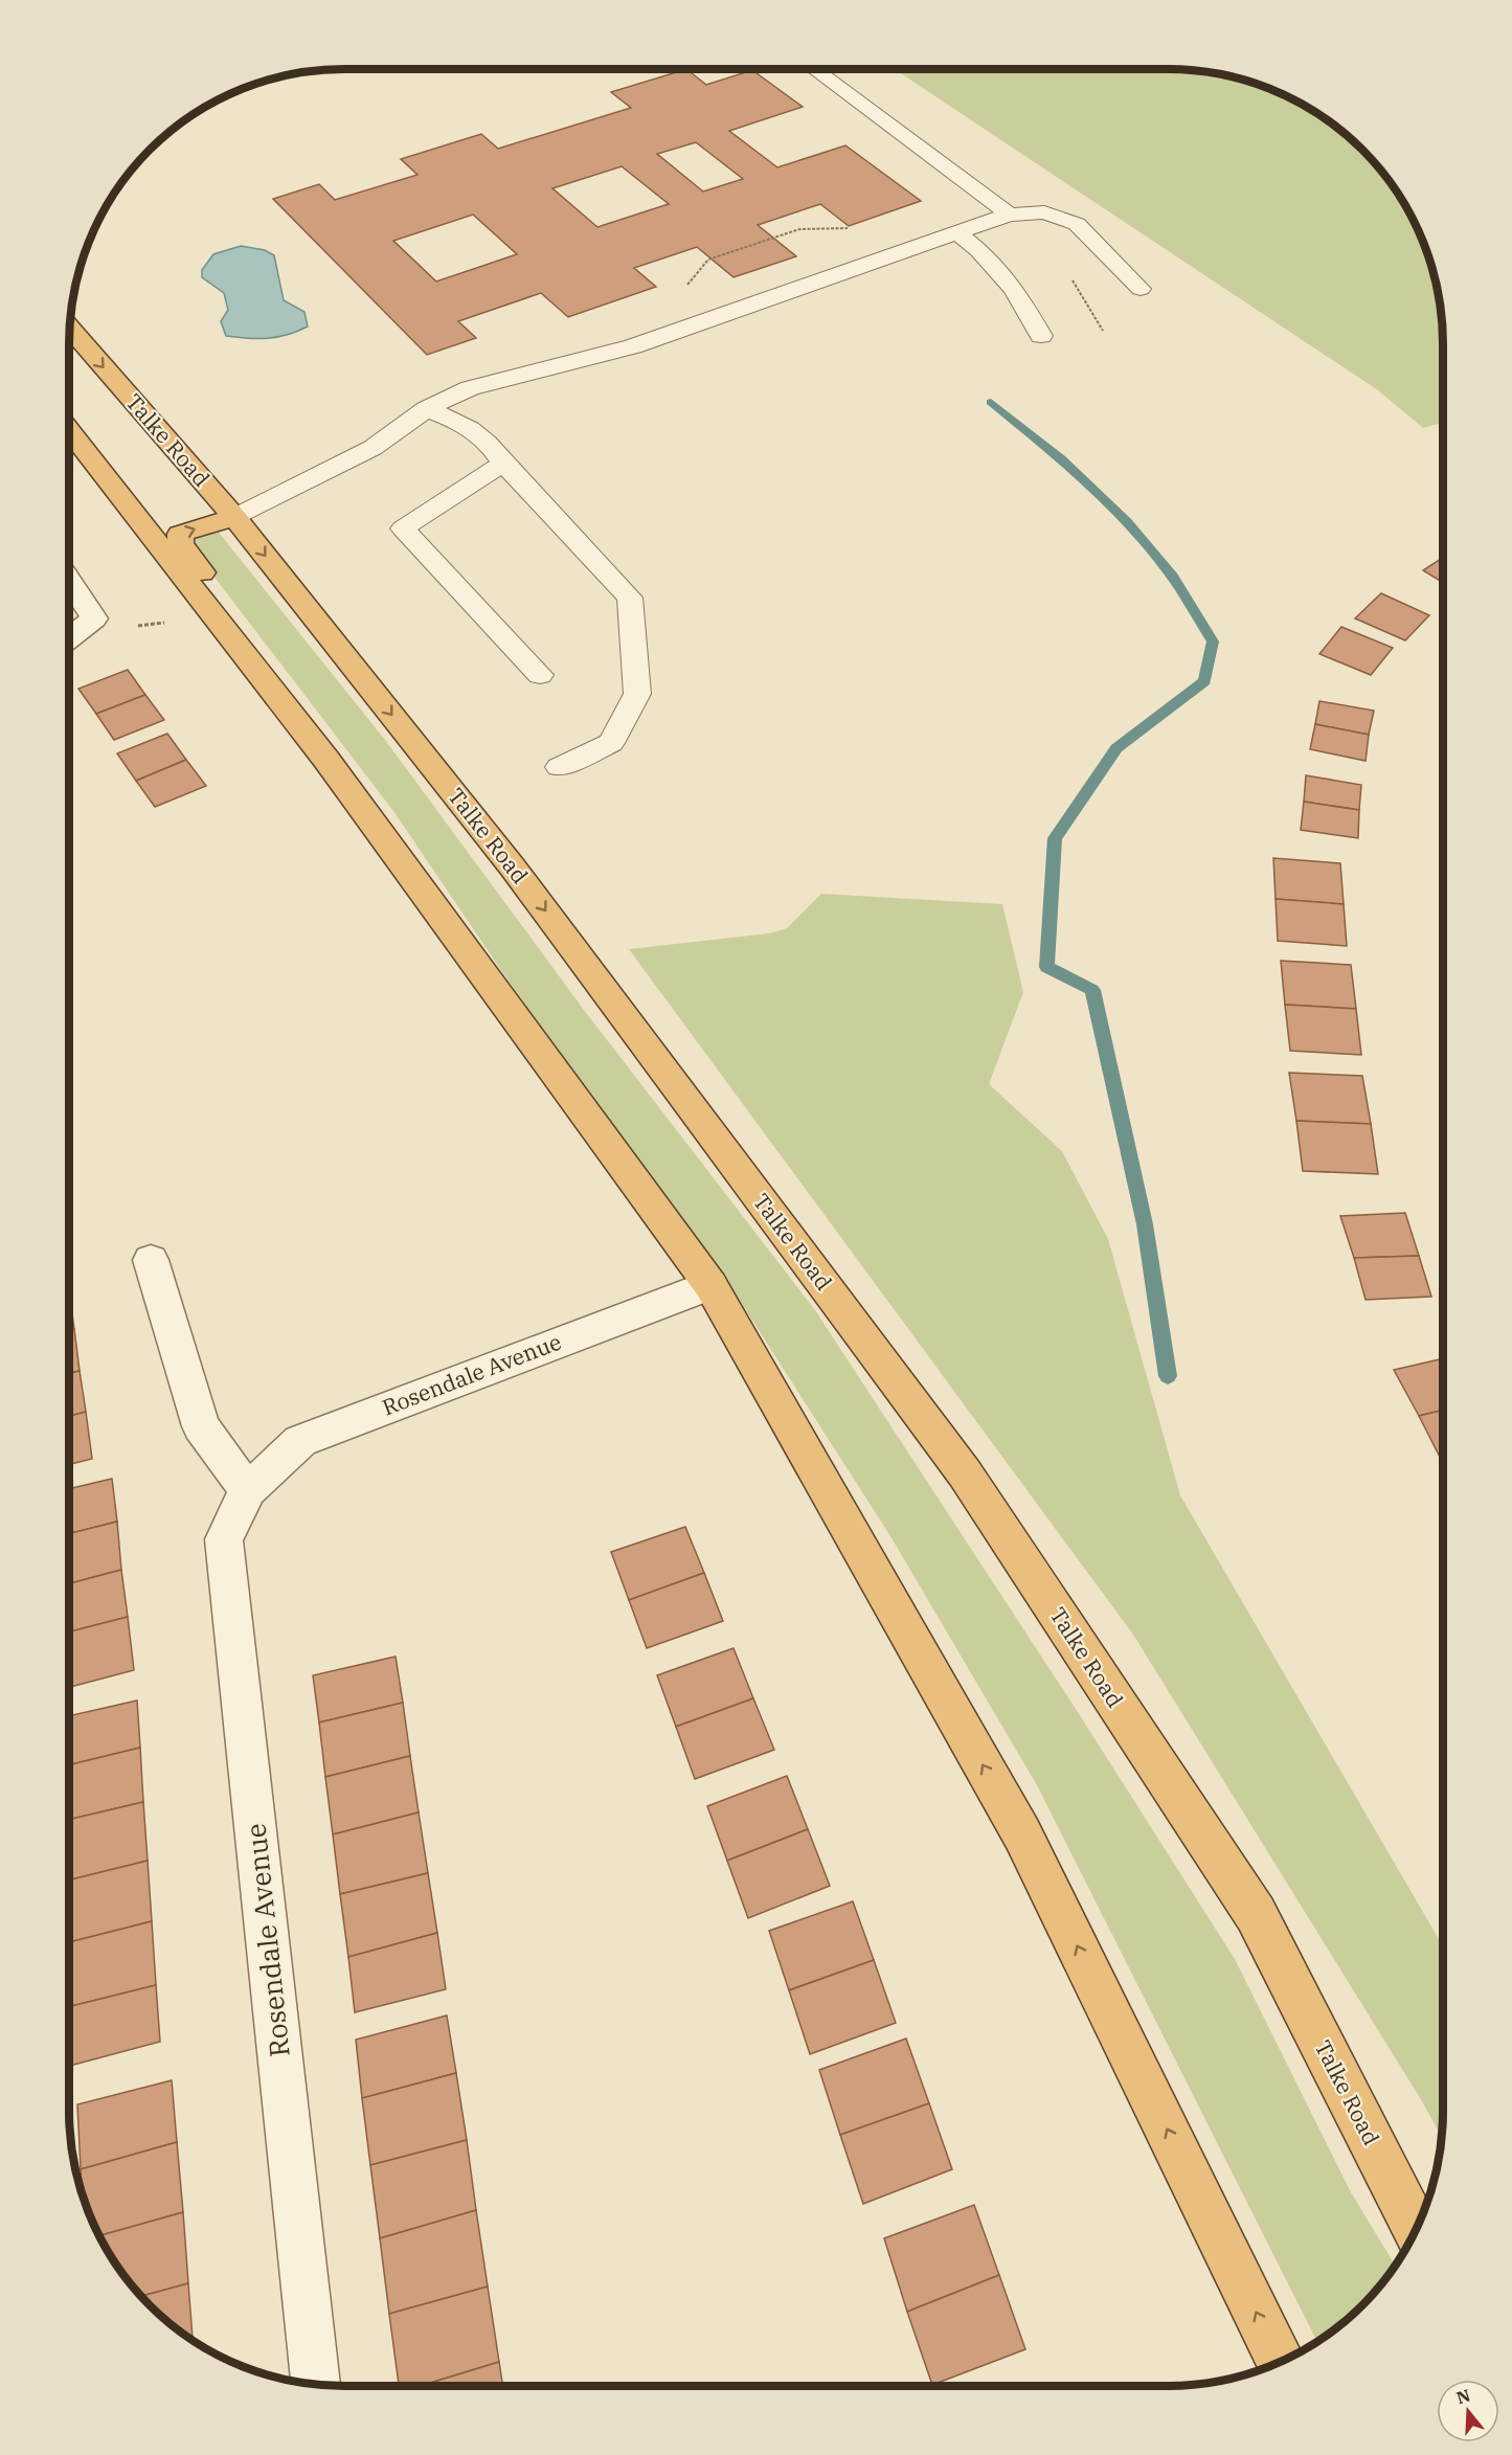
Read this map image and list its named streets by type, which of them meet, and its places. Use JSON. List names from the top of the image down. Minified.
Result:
{"streets":{"highway":["Talke Road"],"street":["Rosendale Avenue"]},"north":"top"}
